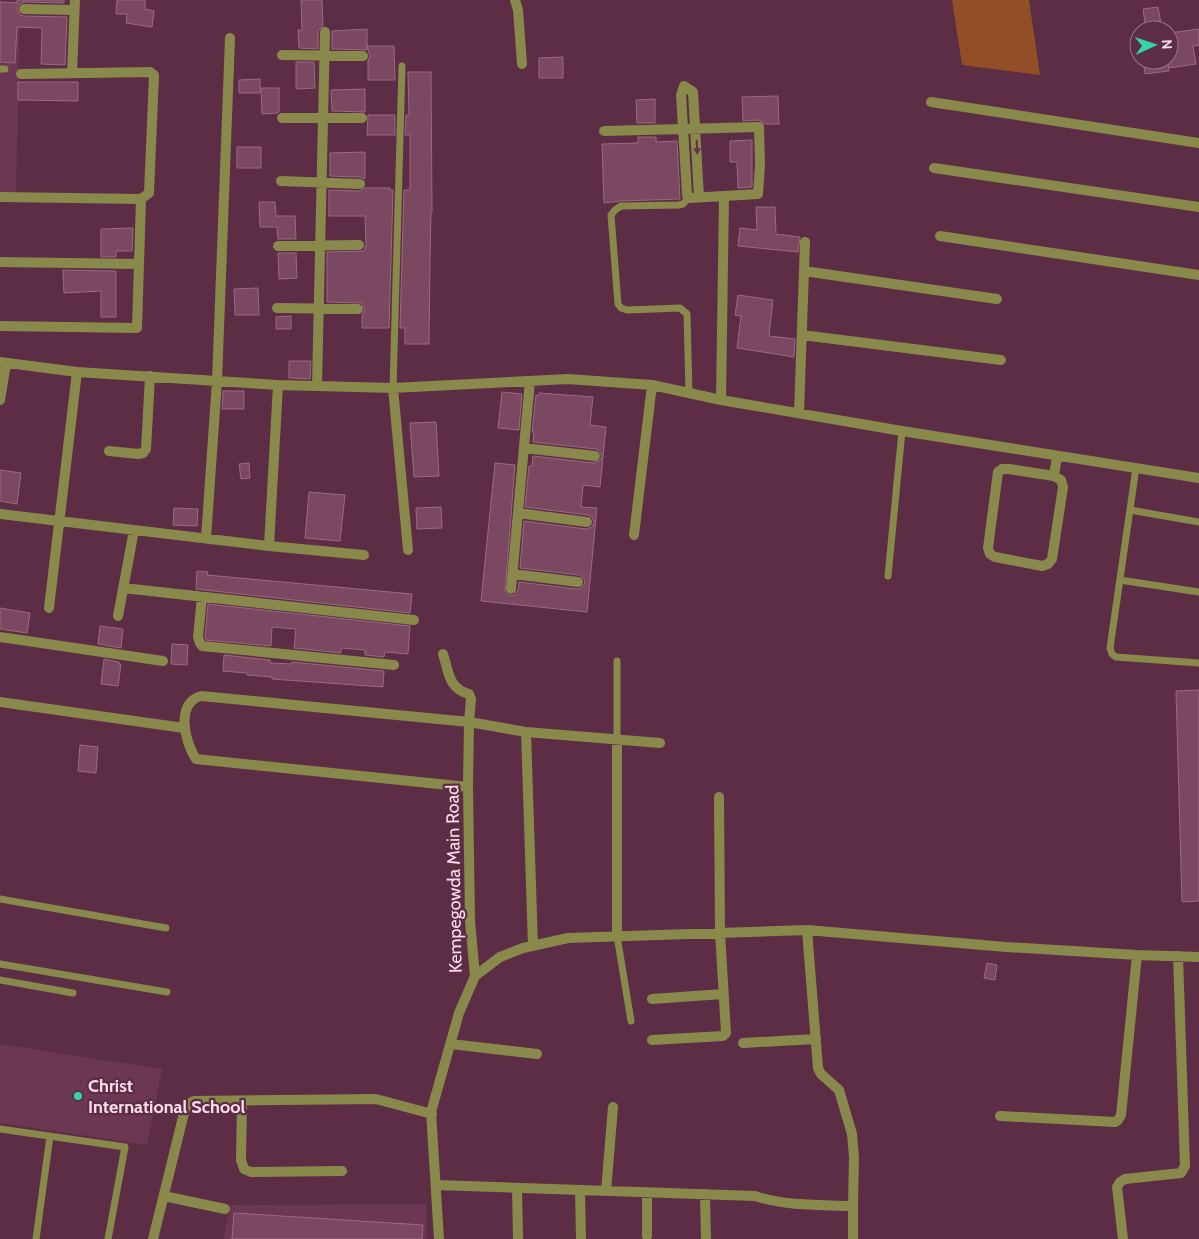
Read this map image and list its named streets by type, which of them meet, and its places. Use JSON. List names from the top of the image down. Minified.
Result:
{"streets":{"street":["Kempegowda Main Road"]},"places":["Christ International School"],"north":"right"}
